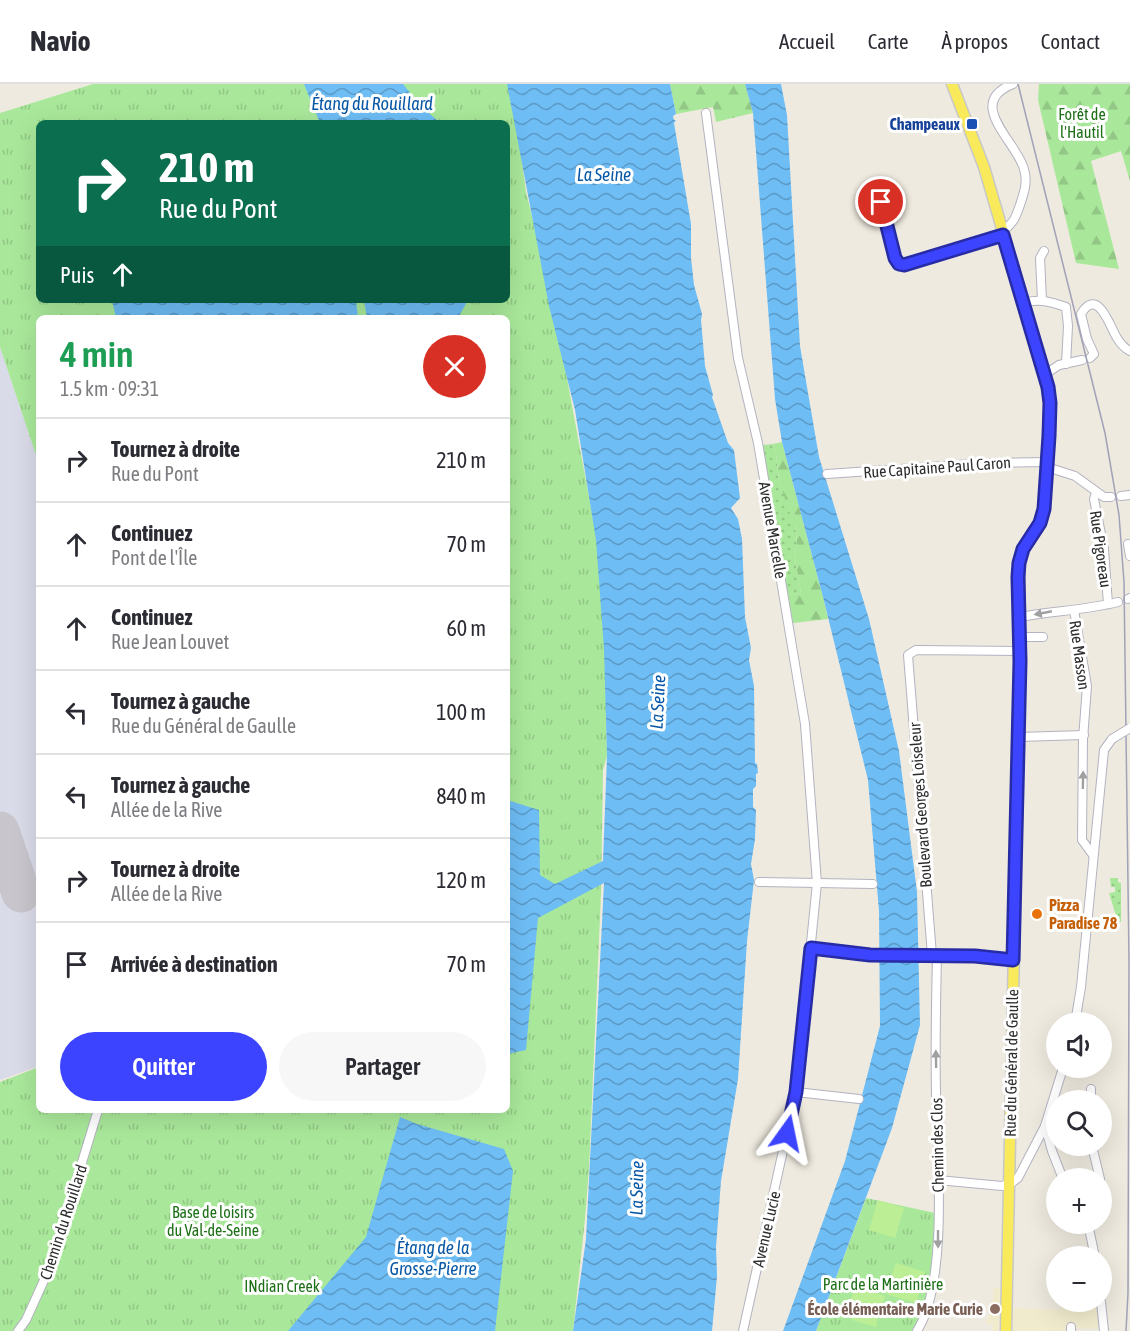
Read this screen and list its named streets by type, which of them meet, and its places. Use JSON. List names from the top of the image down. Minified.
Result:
{"streets":{"main road":["Rue du Général de Gaulle"],"street":["Rue Capitaine Paul Caron","Avenue Marcelle","Rue Pigoreau","Rue Masson","Boulevard Georges Loiseleur","Chemin des Clos","Chemin du Rouillard","Avenue Lucie"]},"crossings":[["Rue Capitaine Paul Caron","Rue Pigoreau"],["Rue Capitaine Paul Caron","Rue du Général de Gaulle"],["Avenue Marcelle","Avenue Lucie"],["Boulevard Georges Loiseleur","Rue du Général de Gaulle"],["Boulevard Georges Loiseleur","Chemin des Clos"]],"one_way":["Rue Masson"],"water":["Étang du Rouillard","La Seine","Étang de la Grosse-Pierre"],"parks":["Forêt de l'Hautil","Base de loisirs du Val-de-Seine","Parc de la Martinière","INdian Creek"],"places":{"transit":["Champeaux"],"other":["Pizza Paradise 78","École élémentaire Marie Curie"]},"page":{"header":"Navio","nav":["Accueil","Carte","À propos","Contact"],"turn":["210 m","Rue du Pont"],"then":"Puis","heading":["4 min","1.5 km · 09:31"],"list":[{"name":"Tournez à droite","note":"Rue du Pont","value":"210 m"},{"name":"Continuez","note":"Pont de l'Île","value":"70 m"},{"name":"Continuez","note":"Rue Jean Louvet","value":"60 m"},{"name":"Tournez à gauche","note":"Rue du Général de Gaulle","value":"100 m"},{"name":"Tournez à gauche","note":"Allée de la Rive","value":"840 m"},{"name":"Tournez à droite","note":"Allée de la Rive","value":"120 m"},{"name":"Arrivée à destination","value":"70 m"}],"map_buttons":["+","−"],"buttons":["Quitter","Partager"]}}
